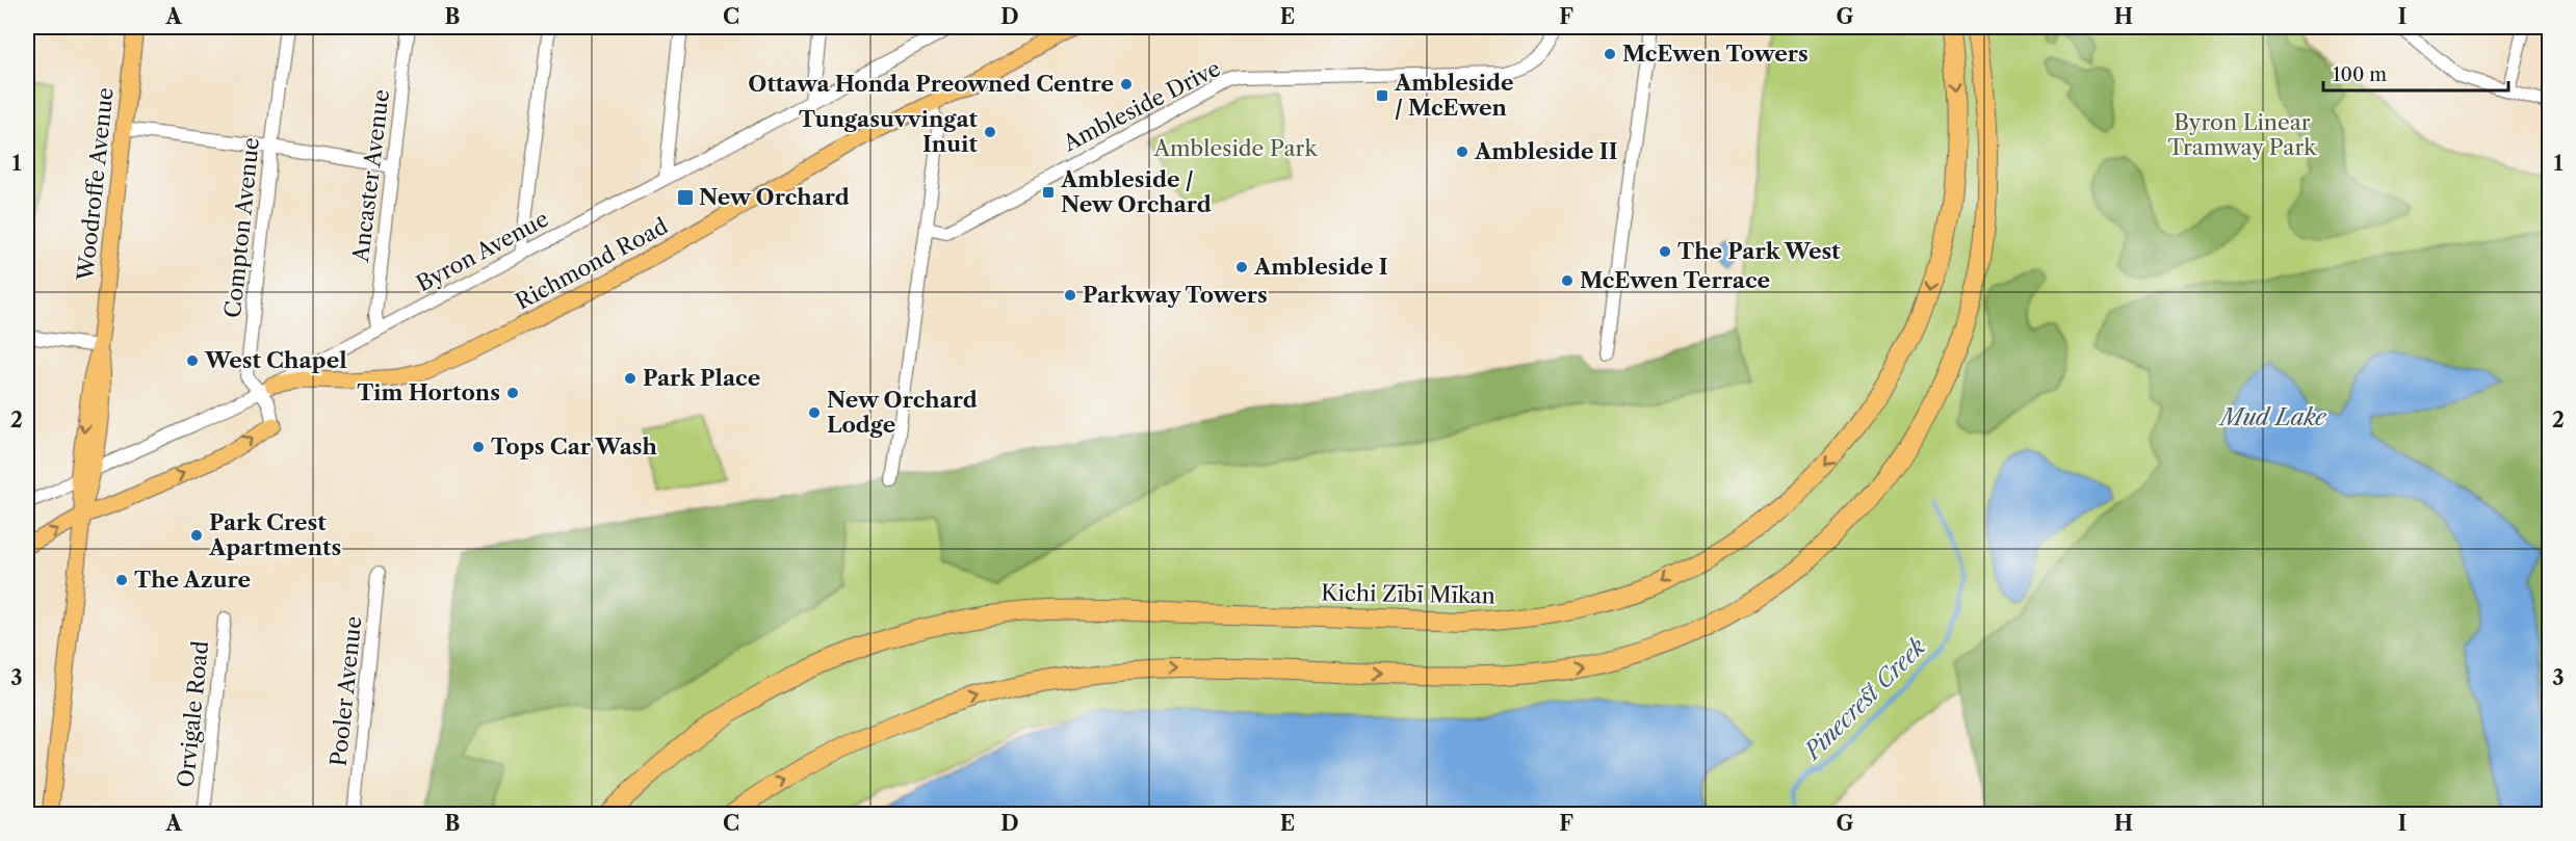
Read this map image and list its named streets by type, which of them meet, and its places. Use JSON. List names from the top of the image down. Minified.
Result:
{"streets":{"highway":["Kichi Zībī Mīkan"],"main road":["Woodroffe Avenue","Richmond Road"],"street":["Ambleside Drive","Ancaster Avenue","Compton Avenue","Byron Avenue","Pooler Avenue","Orvigale Road"]},"crossings":[["Ancaster Avenue","Byron Avenue"],["Woodroffe Avenue","Byron Avenue"],["Compton Avenue","Byron Avenue"],["Compton Avenue","Richmond Road"],["Byron Avenue","Richmond Road"]],"one_way":["Kichi Zībī Mīkan"],"water":["Mud Lake","Pinecrest Creek"],"parks":["Byron Linear Tramway Park","Ambleside Park"],"places":{"other":["McEwen Towers","Ottawa Honda Preowned Centre","Tungasuvvingat Inuit","Ambleside II","The Park West","Ambleside I","McEwen Terrace","Parkway Towers","West Chapel","Park Place","Tim Hortons","New Orchard Lodge","Tops Car Wash","Park Crest Apartments","The Azure"],"transit":["Ambleside / McEwen","Ambleside / New Orchard","New Orchard"]},"scale_bar":"100 m","grid":{"columns":["A","B","C","D","E","F","G","H","I"],"rows":["1","2","3"]}}
